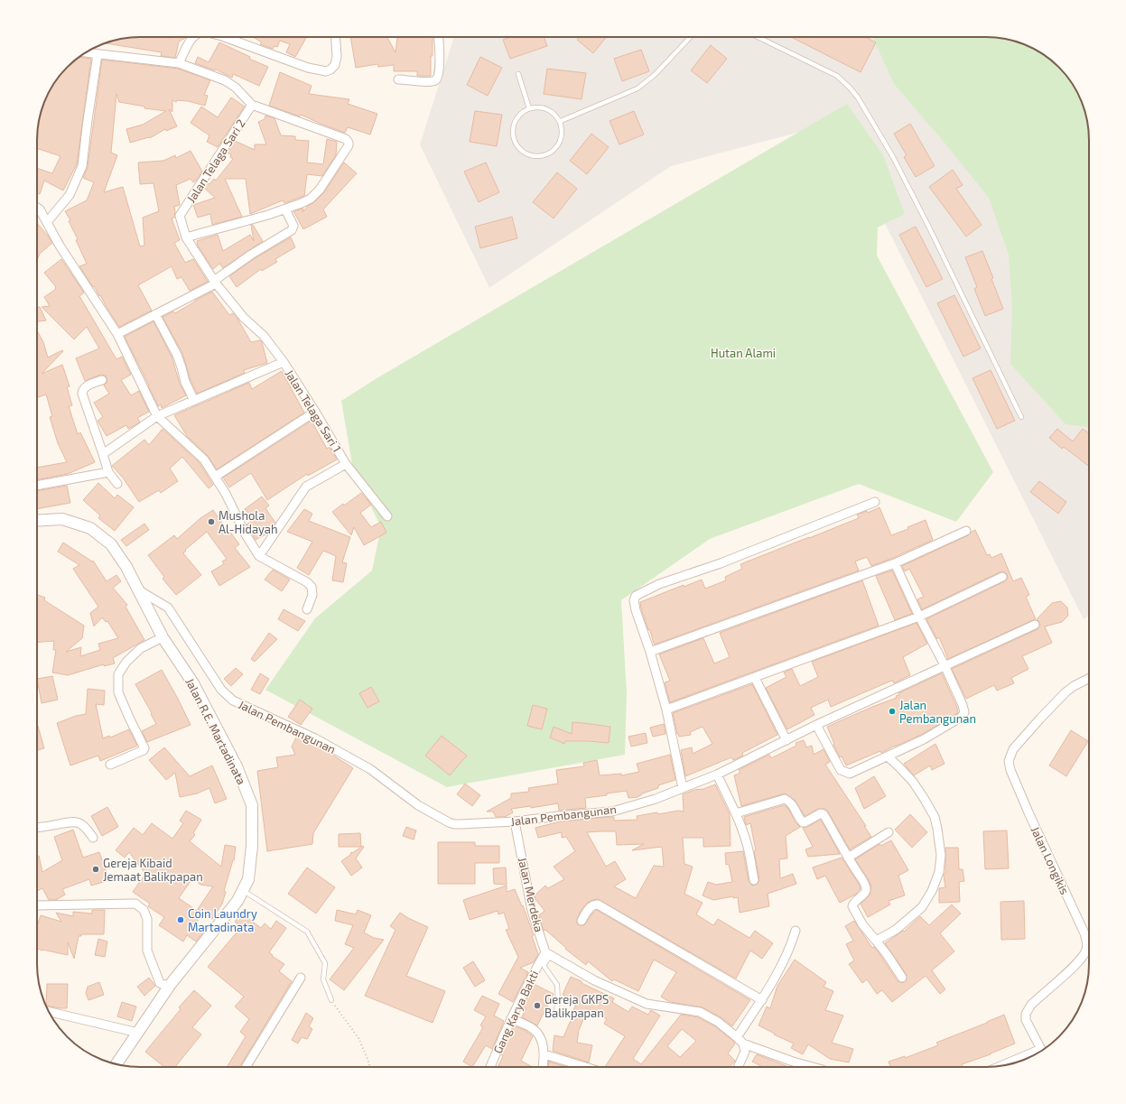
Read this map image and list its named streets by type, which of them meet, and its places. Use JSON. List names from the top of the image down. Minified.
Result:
{"streets":{"street":["Jalan Telaga Sari 2","Jalan Telaga Sari 1","Jalan Pembangunan","Jalan R.E. Martadinata","Jalan Longikis","Jalan Merdeka","Gang Karya Bakti"]},"crossings":[["Jalan Telaga Sari 2","Jalan Telaga Sari 1"],["Jalan Pembangunan","Jalan R.E. Martadinata"],["Jalan Pembangunan","Jalan Merdeka"],["Jalan Merdeka","Gang Karya Bakti"]],"parks":["Hutan Alami"],"places":["Mushola Al-Hidayah","Jalan Pembangunan","Gereja Kibaid Jemaat Balikpapan","Coin Laundry Martadinata","Gereja GKPS Balikpapan"]}
